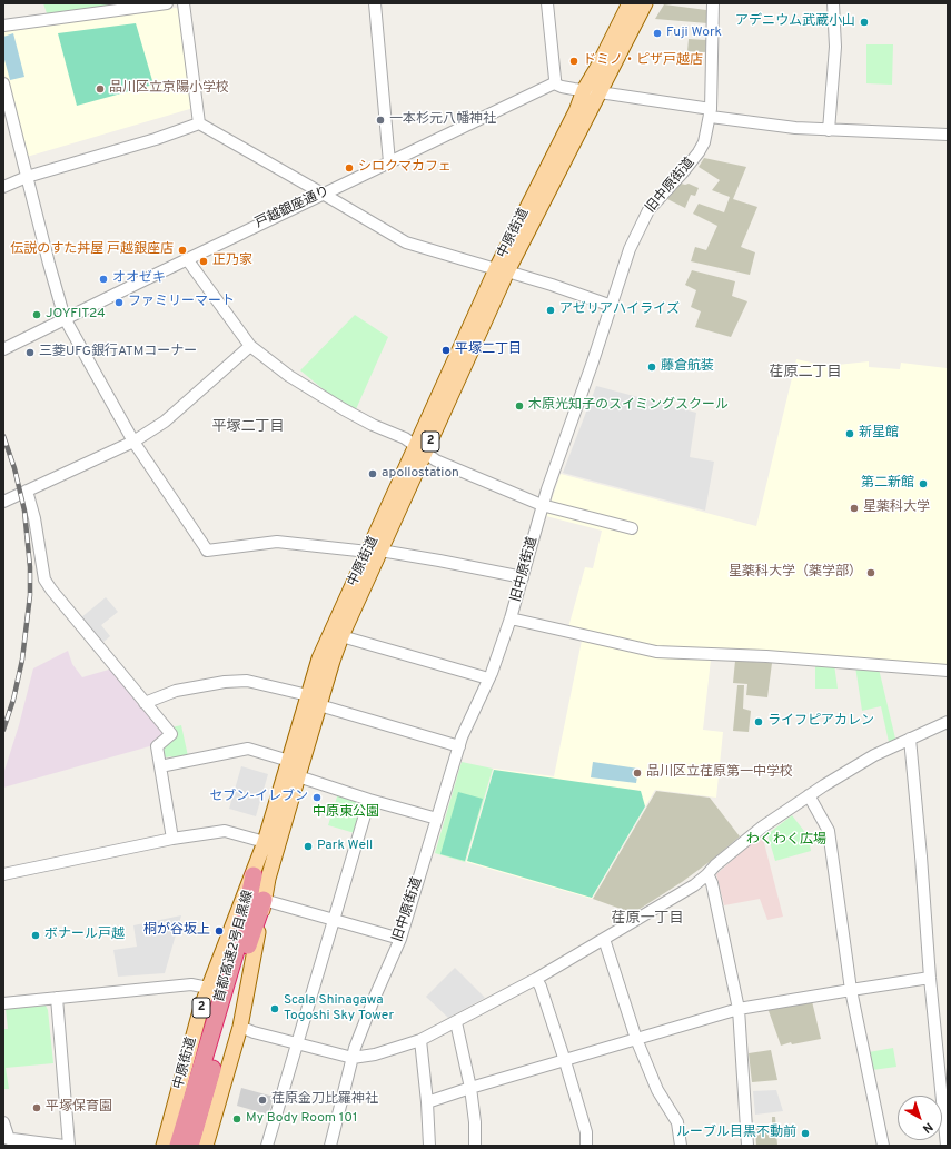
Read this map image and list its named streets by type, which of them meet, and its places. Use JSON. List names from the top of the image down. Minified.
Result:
{"streets":{"highway":["2","首都高速2号目黒線"],"main road":["中原街道"],"street":["旧中原街道","戸越銀座通り"]},"crossings":[["中原街道","首都高速2号目黒線"],["2","首都高速2号目黒線"]],"districts":["荏原二丁目","平塚二丁目","荏原一丁目"],"parks":["中原東公園","わくわく広場"],"places":["アデニウム武蔵小山","Fuji Work","ドミノ・ピザ戸越店","品川区立京陽小学校","一本杉元八幡神社","シロクマカフェ","伝説のすた丼屋 戸越銀座店","正乃家","オオゼキ","ファミリーマート","アゼリアハイライズ","JOYFIT24","平塚二丁目","三菱UFG銀行ATMコーナー","藤倉航装","木原光知子のスイミングスクール","新星館","apollostation","第二新館","星薬科大学","星薬科大学（薬学部）","ライフピアカレン","品川区立荏原第一中学校","セブン-イレブン","Park Well","桐が谷坂上","ボナール戸越","Scala Shinagawa Togoshi Sky Tower","荏原金刀比羅神社","平塚保育園","My Body Room 101","ルーブル目黒不動前"],"north":"bottom right"}
